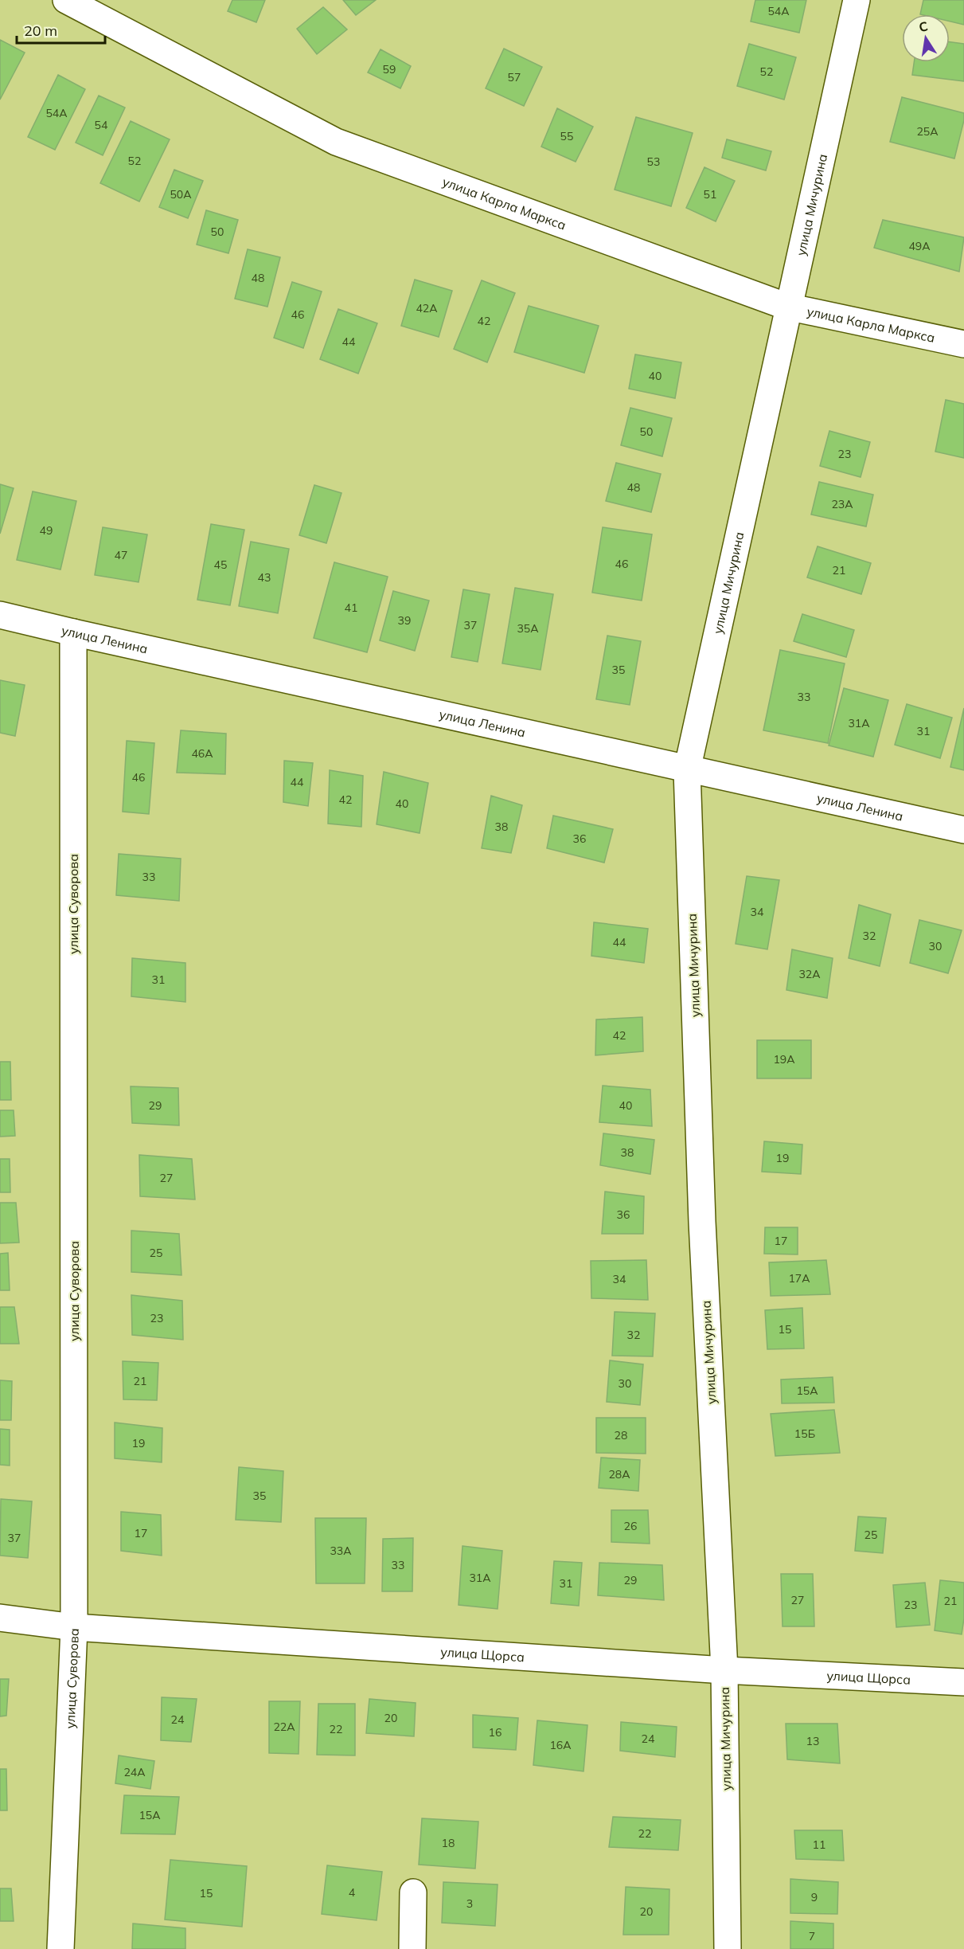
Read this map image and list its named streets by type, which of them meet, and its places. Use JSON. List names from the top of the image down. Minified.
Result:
{"streets":{"street":["улица Карла Маркса","улица Мичурина","улица Ленина","улица Суворова","улица Щорса"]},"crossings":[["улица Карла Маркса","улица Мичурина"],["улица Мичурина","улица Ленина"],["улица Мичурина","улица Щорса"],["улица Ленина","улица Суворова"],["улица Суворова","улица Щорса"]],"house_numbers":["54А","59","52","57","54А","54","25А","55","52","53","50А","51","50","49А","48","42А","46","42","44","40","50","23","48","23А","49","47","46","45","21","43","41","39","37","35А","35","33","31А","31","46А","46","44","42","40","38","36","33","34","32","44","30","32А","31","42","19А","29","40","38","19","27","36","17","25","17А","34","23","15","32","21","30","15А","15Б","28","19","28А","35","26","17","25","37","33А","33","31А","29","31","27","21","23","20","24","22А","22","16","24","13","16А","24А","15А","22","18","11","4","15","9","3","20","7"],"scale_bar":"20 m","north":"top"}
